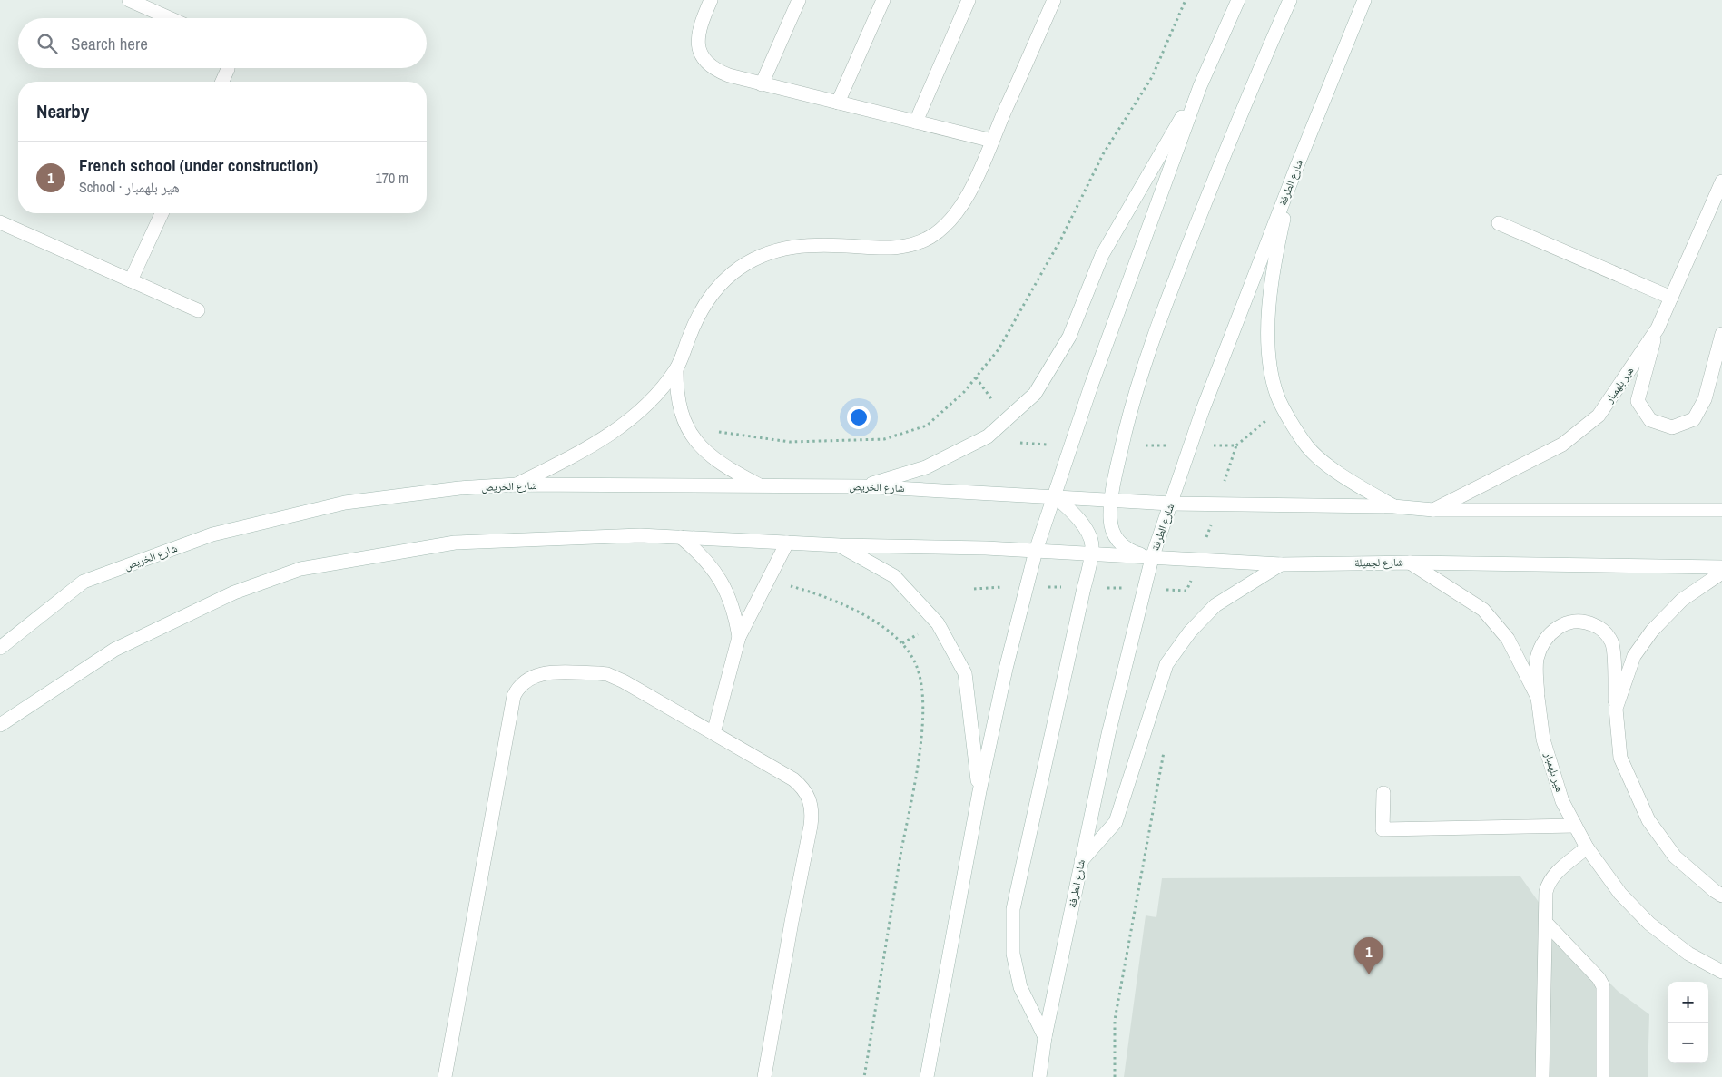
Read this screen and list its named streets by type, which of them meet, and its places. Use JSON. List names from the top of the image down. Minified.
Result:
{"streets":{"street":["شارع الطرفة","هير بلهمبار","شارع الخريص","شارع لجميلة"]},"crossings":[["شارع الطرفة","شارع لجميلة"],["هير بلهمبار","شارع لجميلة"]],"page":{"search":"Search here","heading":"Nearby","list":[{"mark":"1","name":"French school (under construction)","note":"School · هير بلهمبار","value":"170 m"}],"pins":"1","map_buttons":["+","−"]}}
